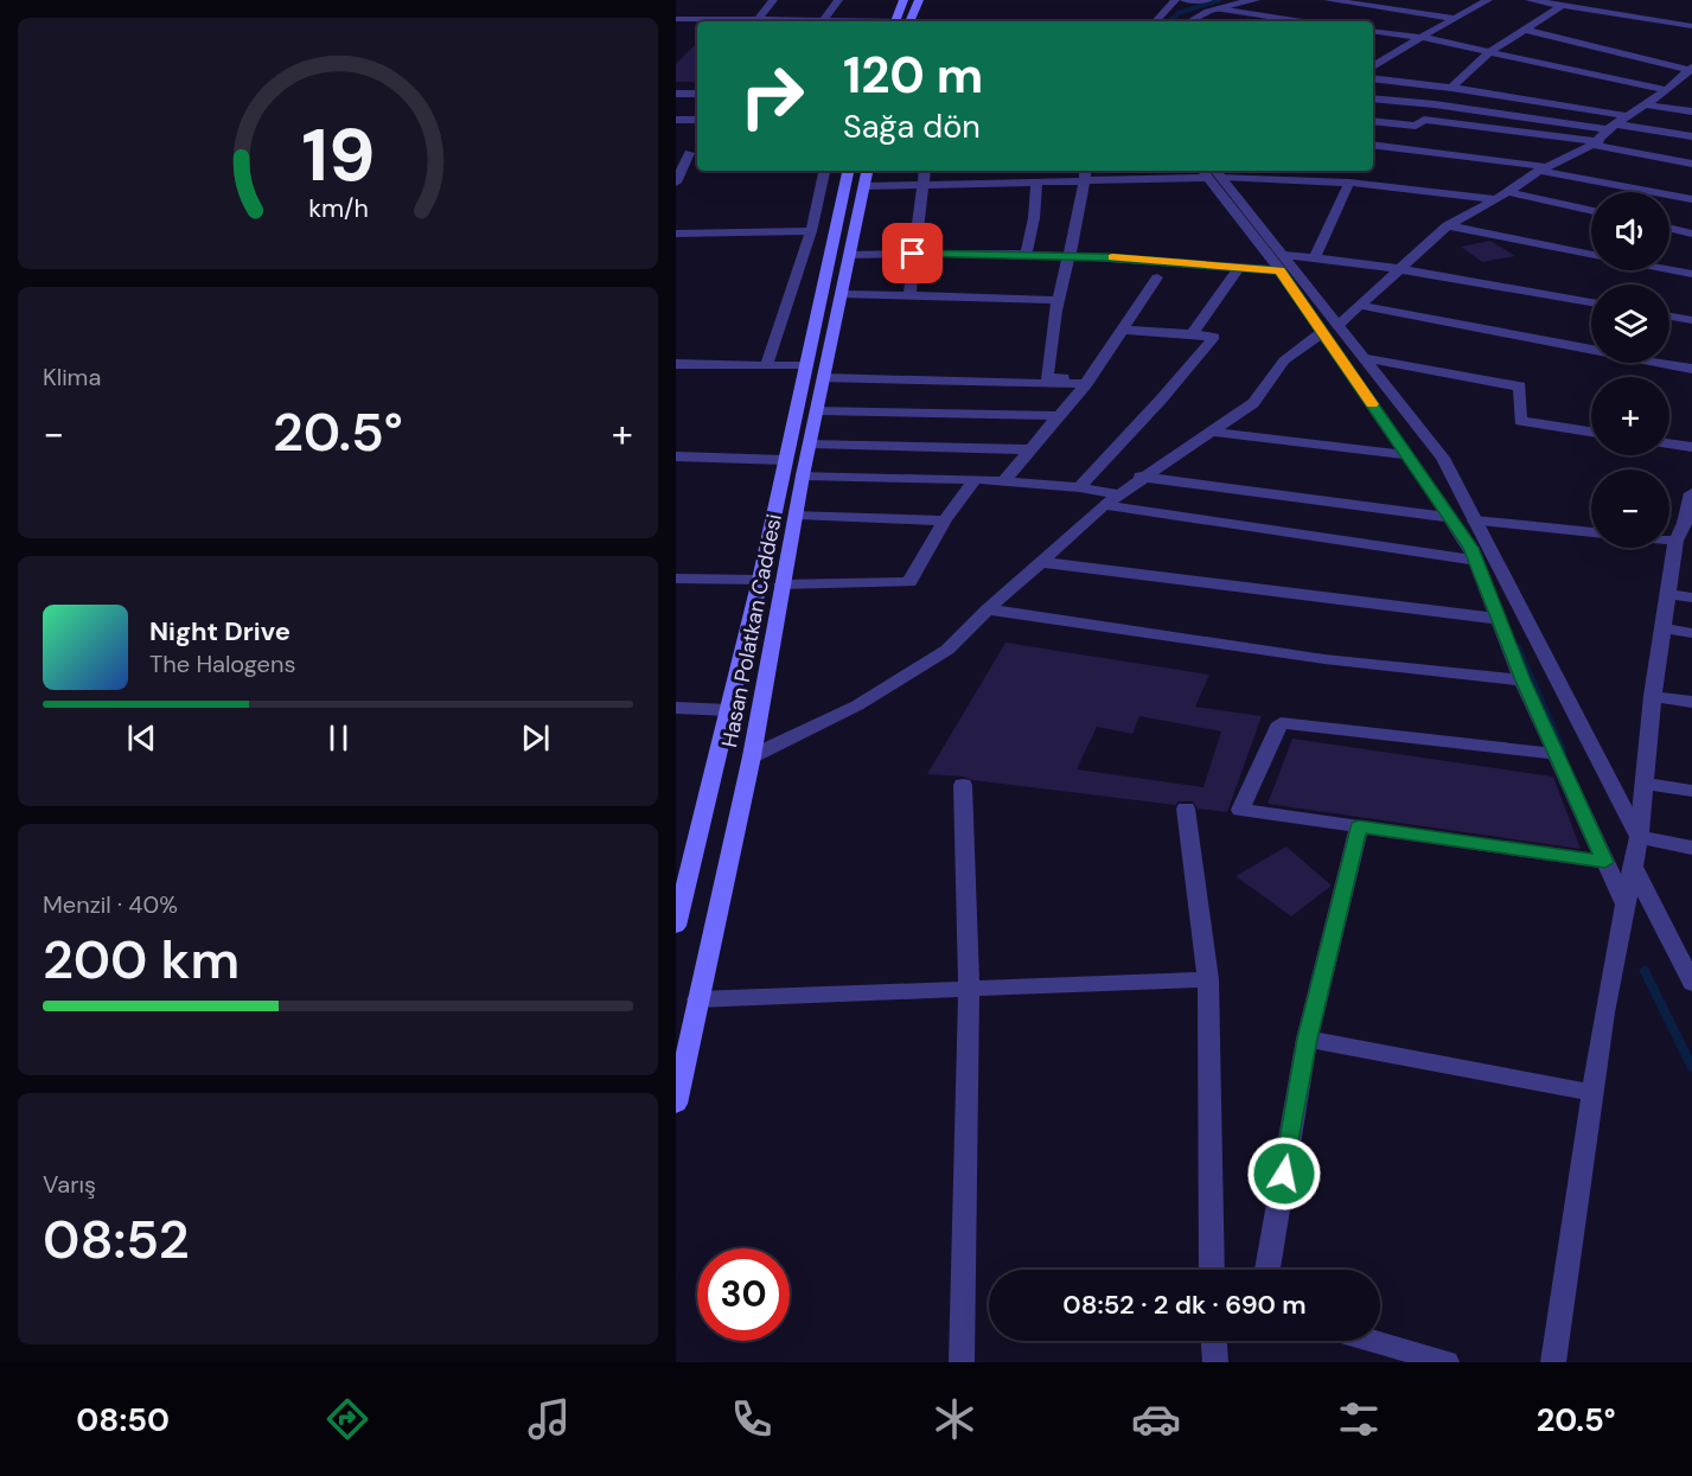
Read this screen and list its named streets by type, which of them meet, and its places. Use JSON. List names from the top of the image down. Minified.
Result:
{"streets":{"main road":["Hasan Polatkan Caddesi"]},"page":{"turn":["120 m","Sağa dön"],"map_buttons":["+","−"],"tile":["Klima",["Menzil · 40%","200 km"],["Varış","08:52"]],"heat":["−","20.5°","+"],"song":["Night Drive","The Halogens"],"limit":"30","trip":"08:52 · 2 dk · 690 m","tabs":["08:50","20.5°"],"gauge":["19","km/h"]}}
